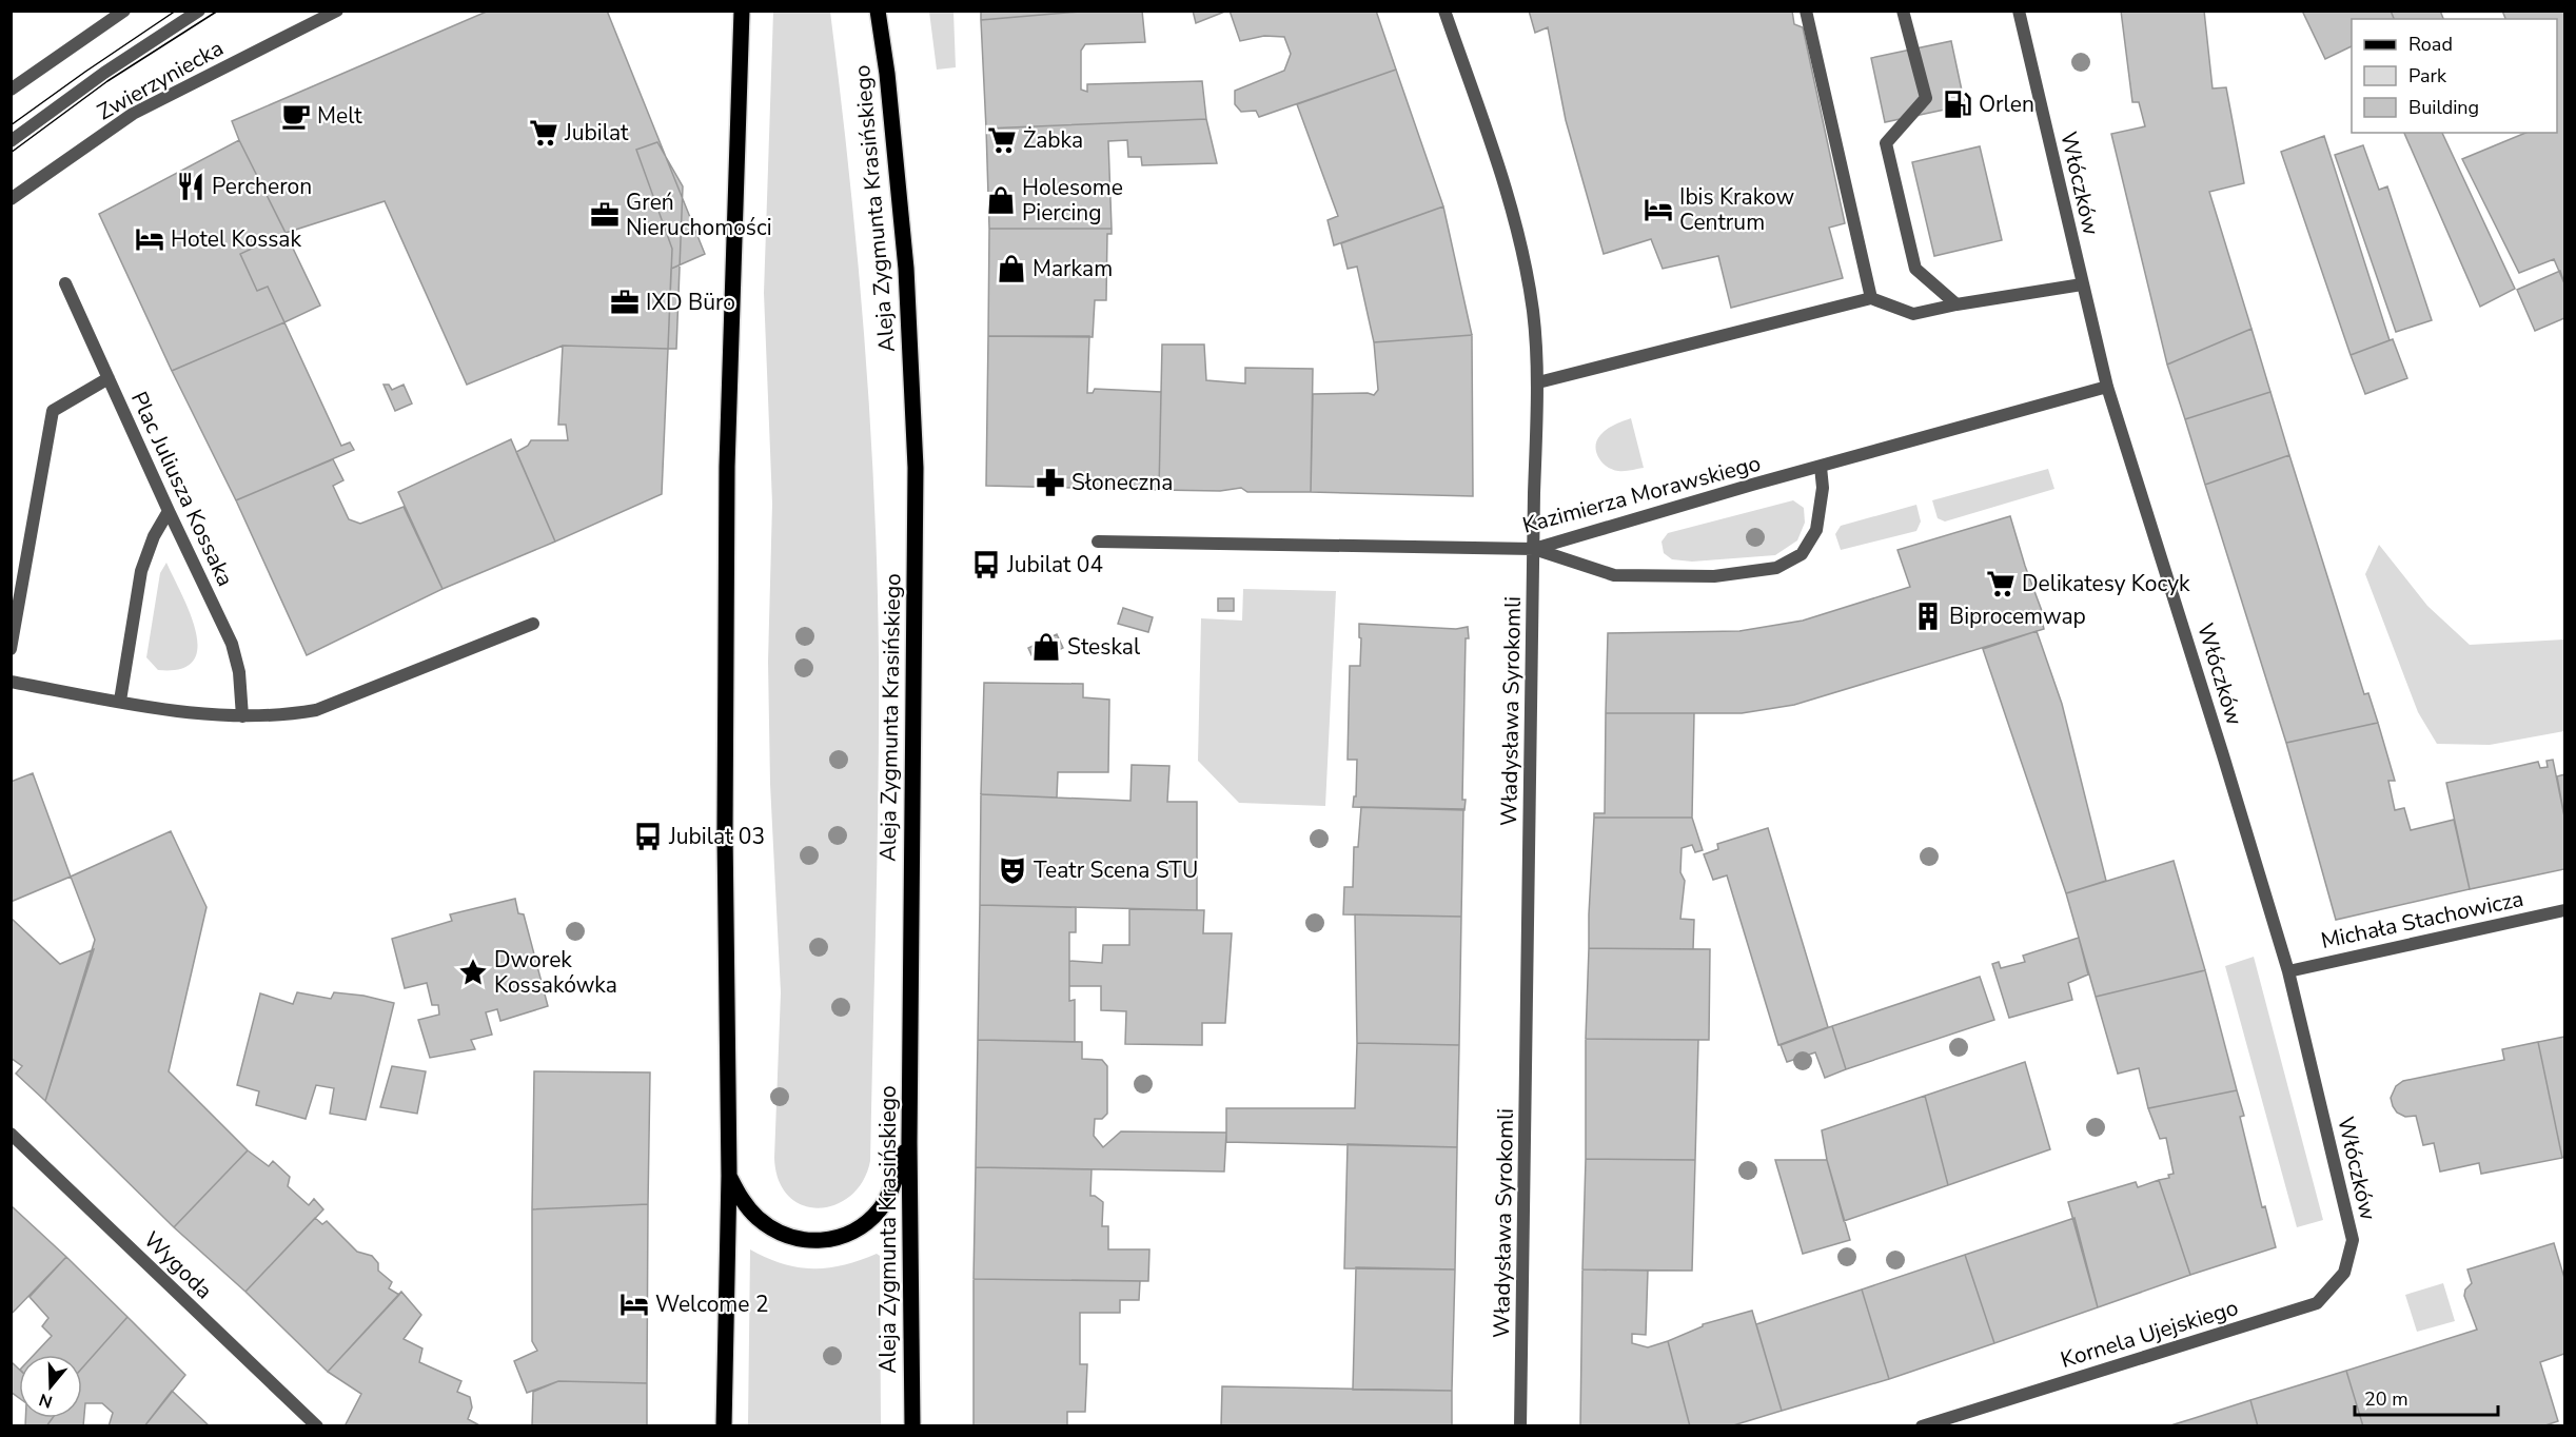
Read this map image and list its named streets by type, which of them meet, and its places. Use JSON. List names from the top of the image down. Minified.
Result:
{"streets":{"main road":["Aleja Zygmunta Krasińskiego"],"street":["Zwierzyniecka","Włóczków","Plac Juliusza Kossaka","Kazimierza Morawskiego","Władysława Syrokomli","Michała Stachowicza","Wygoda","Kornela Ujejskiego"]},"crossings":[["Włóczków","Kazimierza Morawskiego"],["Włóczków","Michała Stachowicza"],["Włóczków","Kornela Ujejskiego"],["Kazimierza Morawskiego","Władysława Syrokomli"]],"places":{"fuel station":["Orlen"],"cafe":["Melt"],"supermarket":["Jubilat","Żabka","Delikatesy Kocyk"],"restaurant":["Percheron"],"shop":["Holesome Piercing","Markam","Steskal"],"hotel":["Ibis Krakow Centrum","Hotel Kossak","Welcome 2"],"office":["Greń Nieruchomości","IXD Büro"],"pharmacy":["Słoneczna"],"bus stop":["Jubilat 04","Jubilat 03"],"building":["Biprocemwap"],"theatre":["Teatr Scena STU"],"place":["Dworek Kossakówka"]},"legend":["Road","Park","Building"],"scale_bar":"20 m","north":"bottom"}
